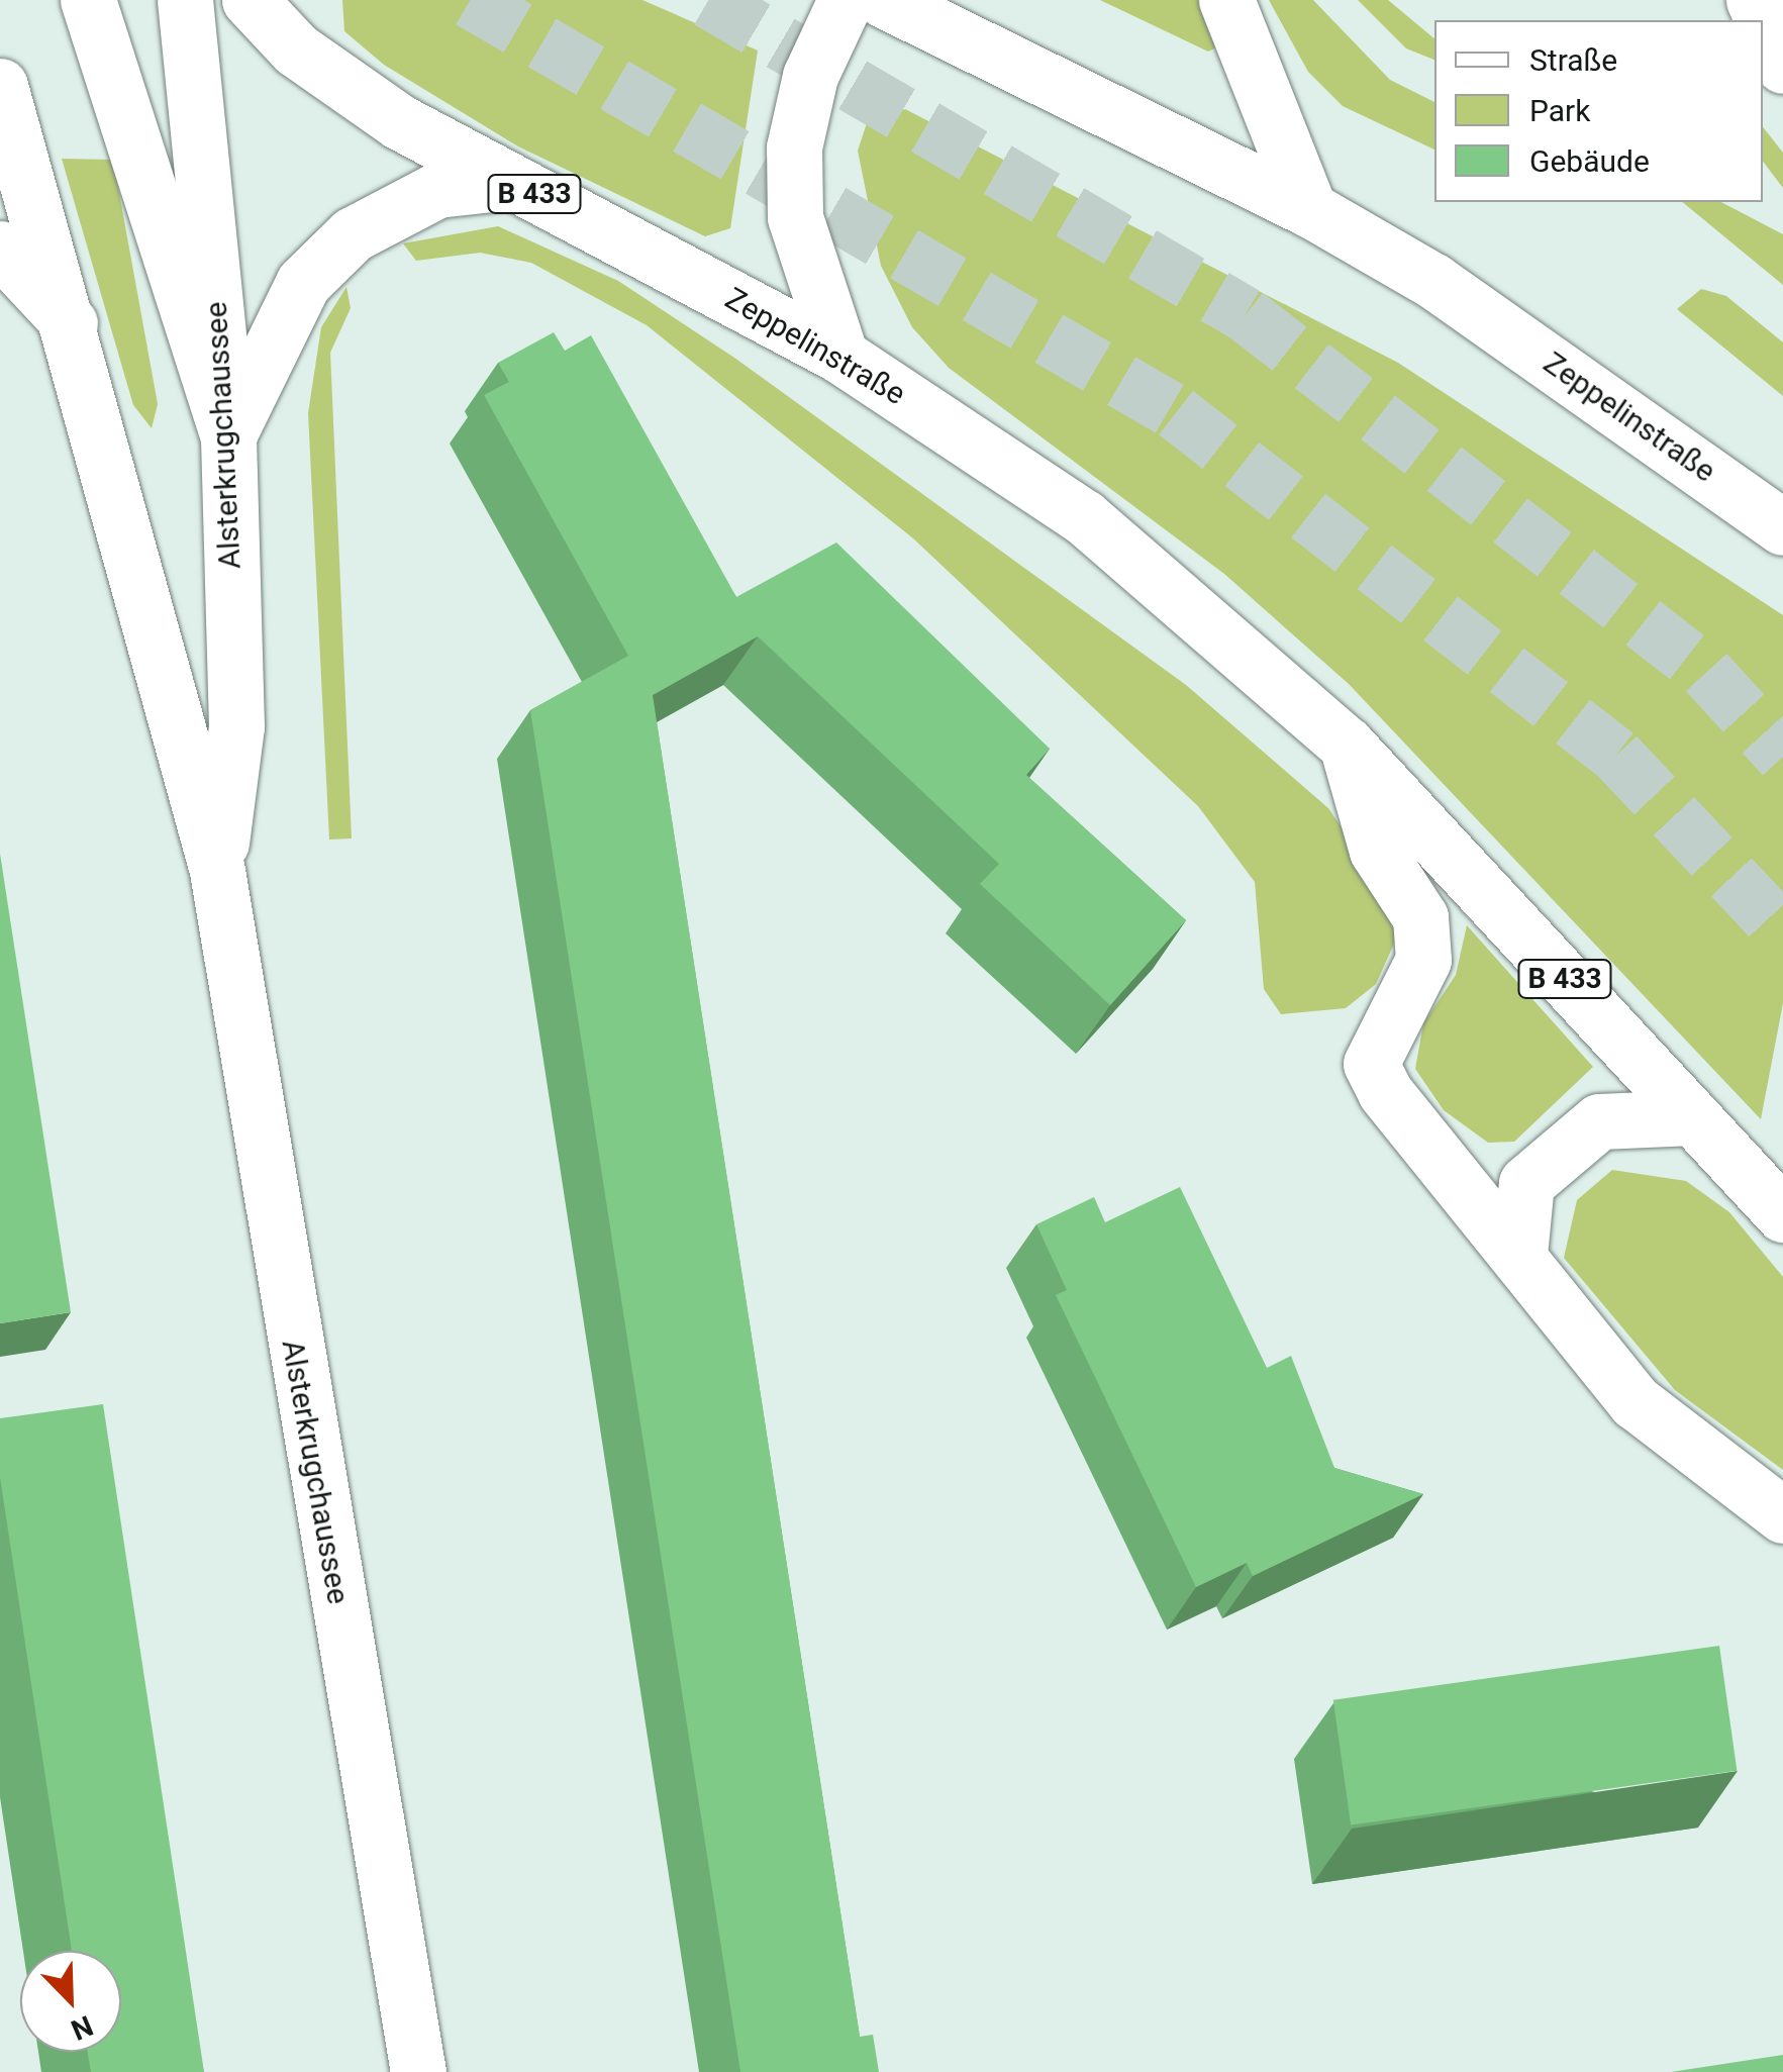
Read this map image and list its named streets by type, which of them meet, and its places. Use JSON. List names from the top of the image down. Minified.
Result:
{"streets":{"main road":["B 433","Zeppelinstraße","Alsterkrugchaussee"]},"legend":["Straße","Park","Gebäude"],"north":"bottom right"}
